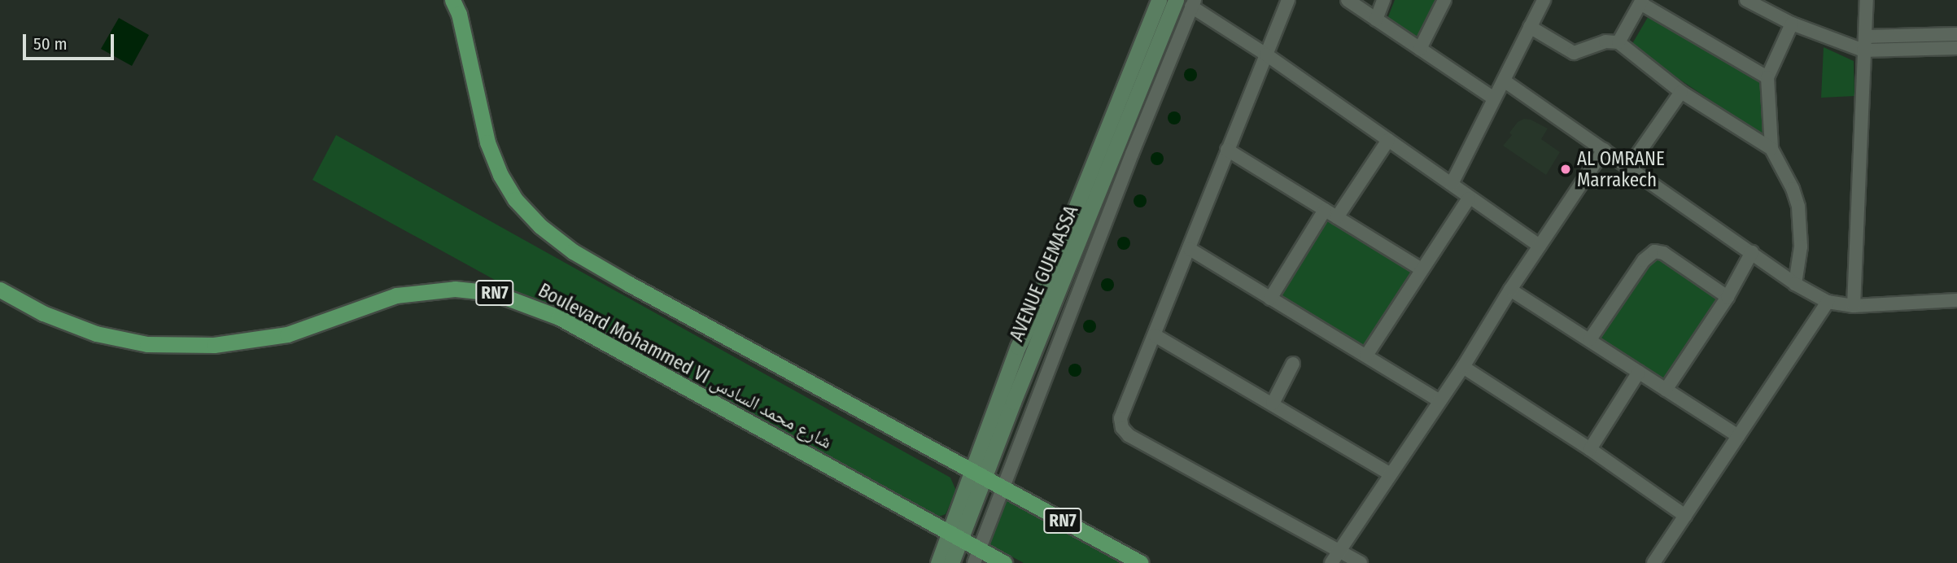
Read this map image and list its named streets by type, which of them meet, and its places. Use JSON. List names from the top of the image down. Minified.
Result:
{"streets":{"main road":["AVENUE GUEMASSA","RN7","Boulevard Mohammed VI شارع محمد السادس"]},"crossings":[["AVENUE GUEMASSA","RN7"],["AVENUE GUEMASSA","Boulevard Mohammed VI شارع محمد السادس"]],"places":["AL OMRANE Marrakech"],"scale_bar":"50 m"}
